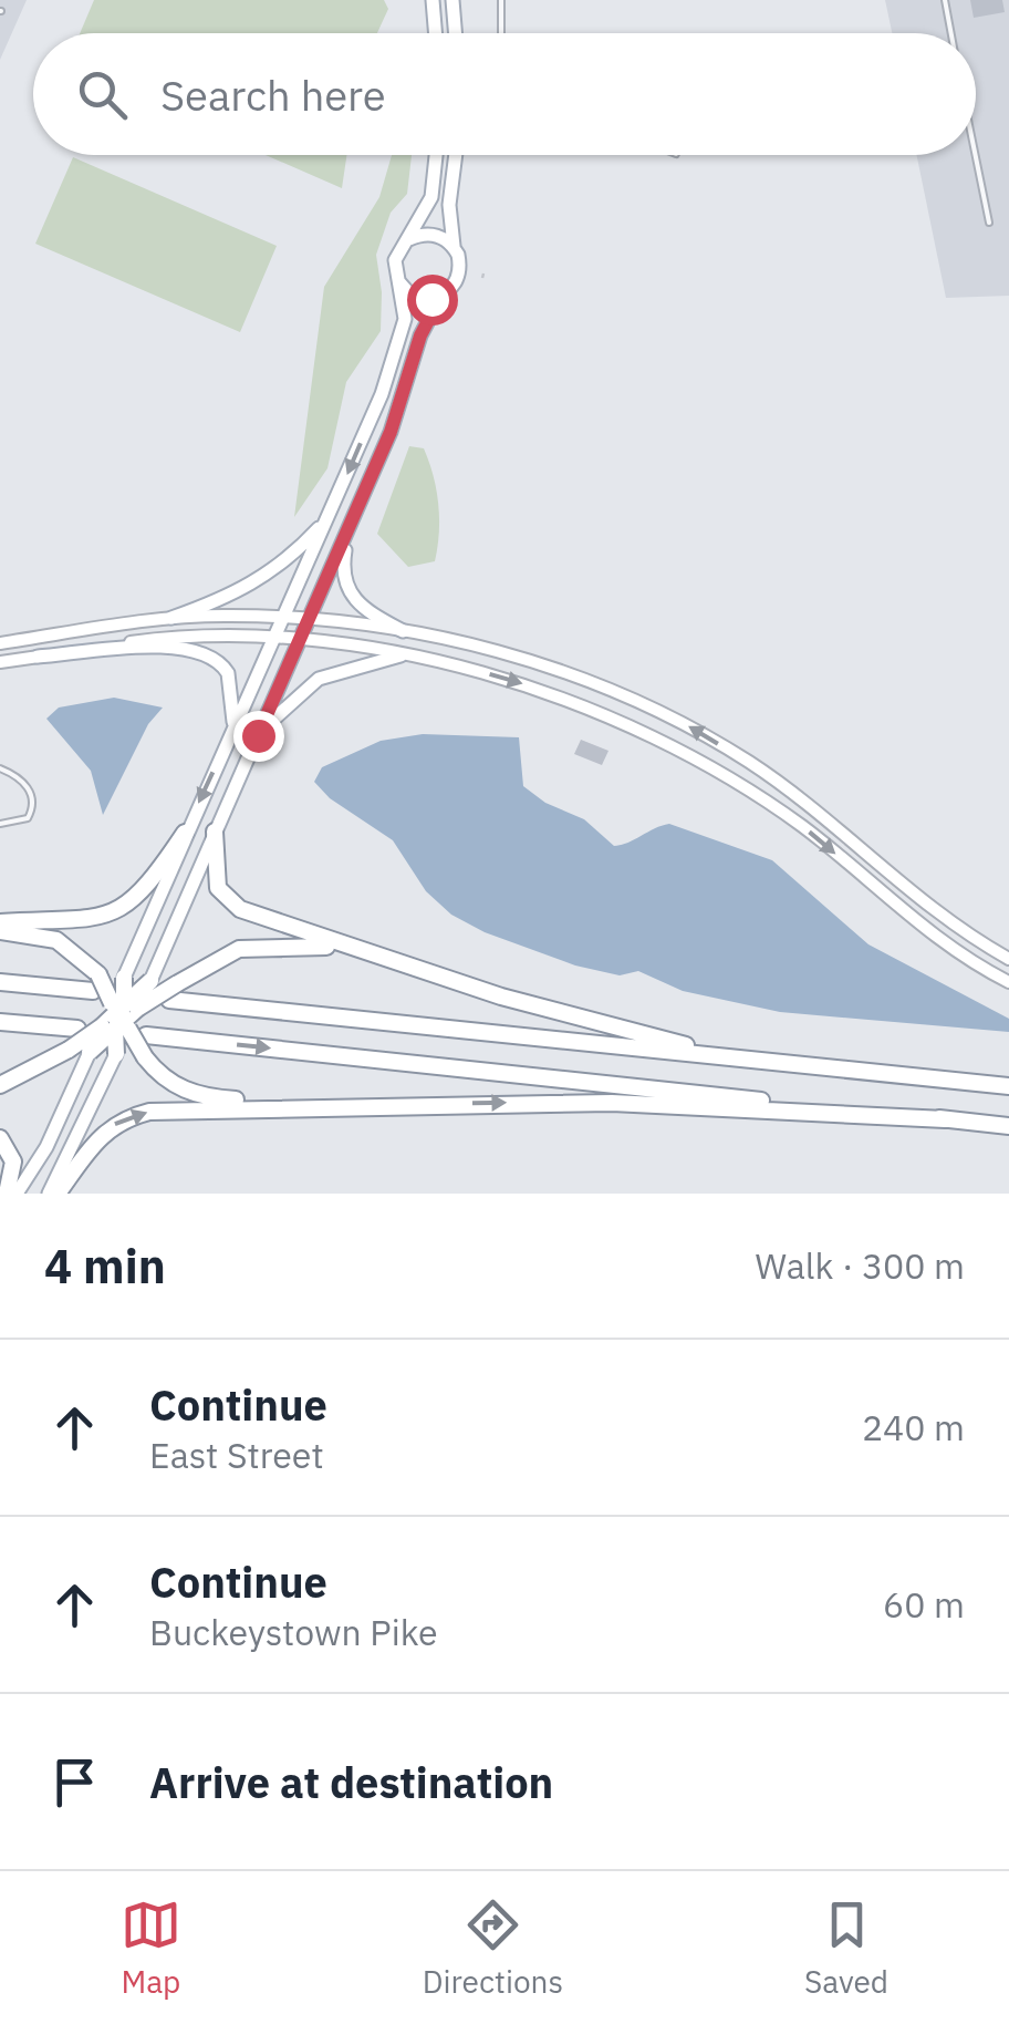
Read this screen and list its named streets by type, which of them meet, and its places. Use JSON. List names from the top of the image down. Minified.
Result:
{"page":{"search":"Search here","heading":["4 min","Walk · 300 m"],"list":[["Continue","East Street","240 m"],["Continue","Buckeystown Pike","60 m"],"Arrive at destination"],"nav":["Map","Directions","Saved"]}}
